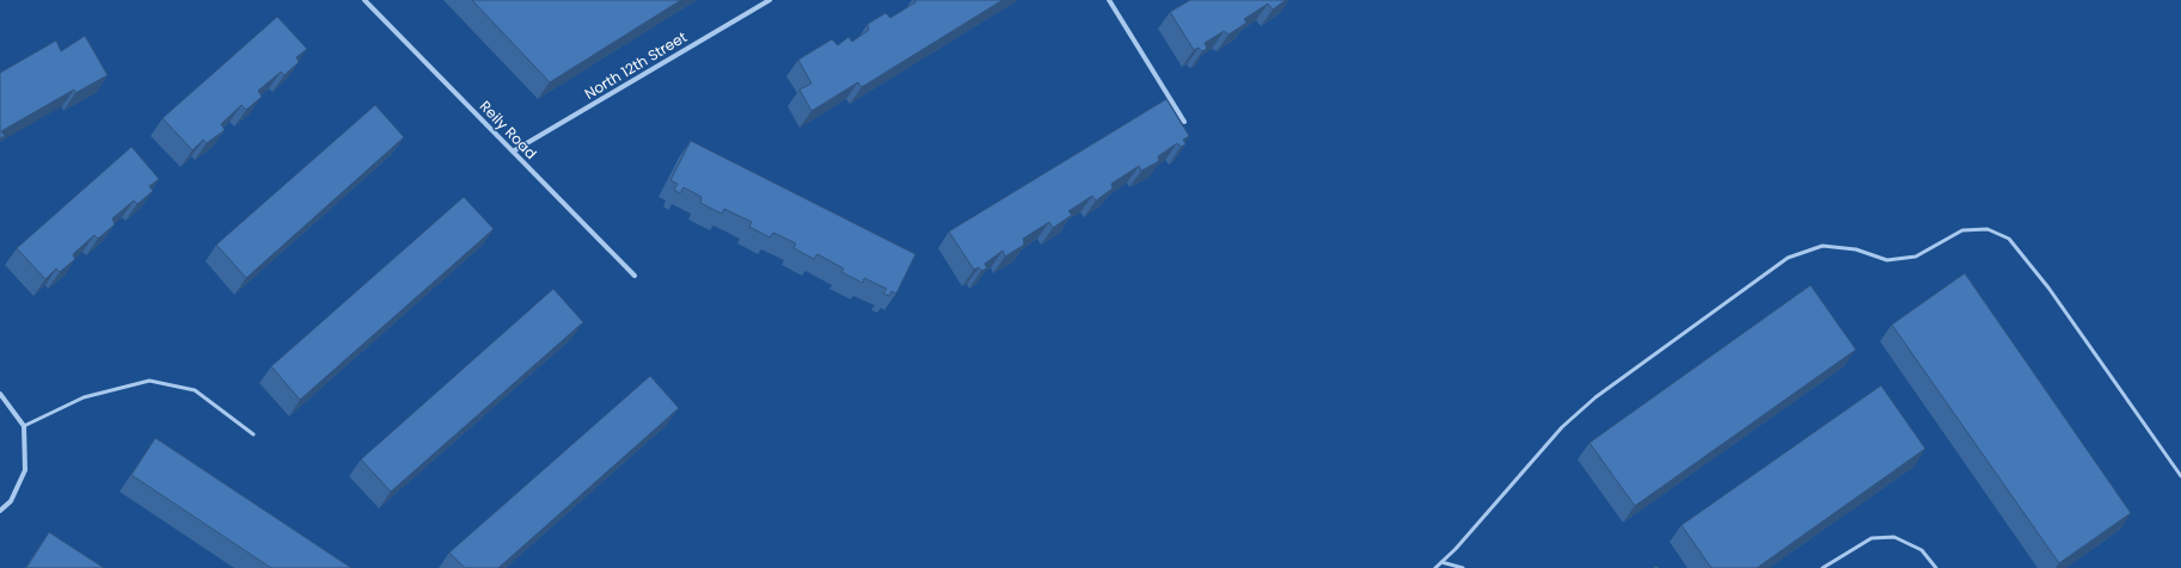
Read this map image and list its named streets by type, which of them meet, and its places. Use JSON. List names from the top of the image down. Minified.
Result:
{"streets":{"street":["North 12th Street","Reily Road"]},"crossings":[["North 12th Street","Reily Road"]]}
